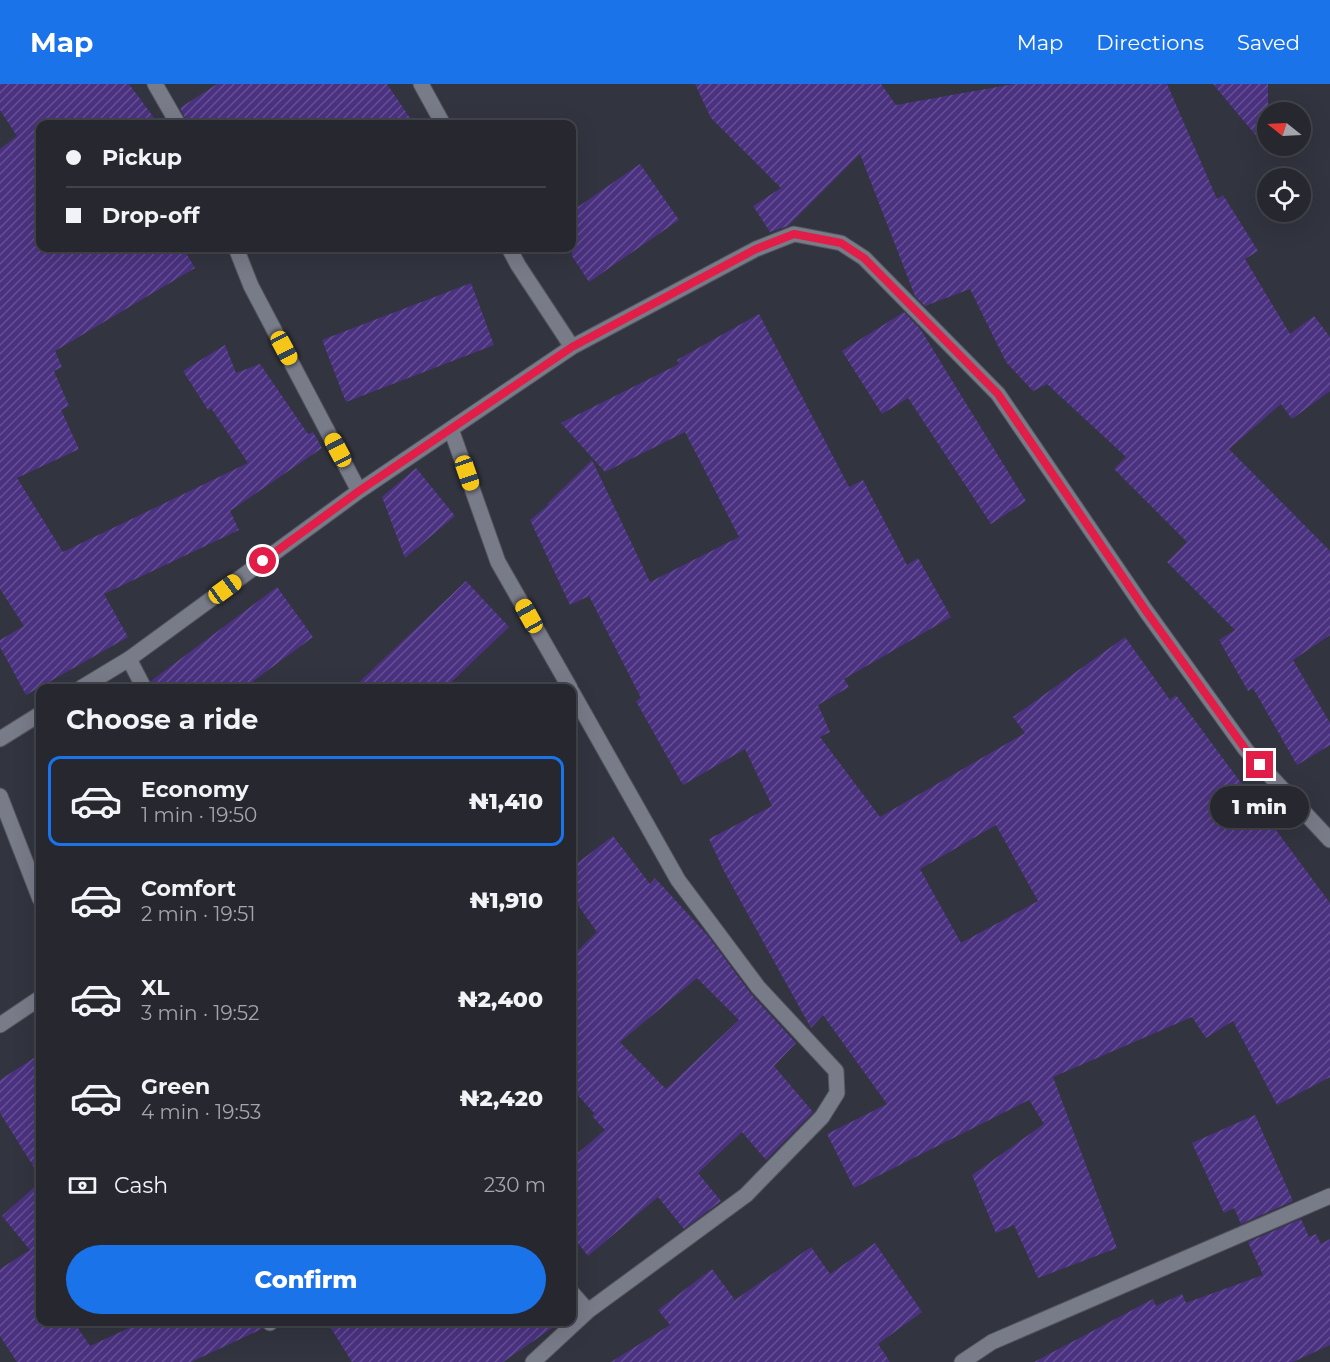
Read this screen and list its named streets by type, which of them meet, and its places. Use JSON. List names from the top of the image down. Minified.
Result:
{"north":"left","page":{"header":"Map","nav":["Map","Directions","Saved"],"banner":["Pickup","Drop-off"],"heading":"Choose a ride","list":[{"name":"Economy","note":"1 min · 19:50","value":"₦1,410"},{"name":"Comfort","note":"2 min · 19:51","value":"₦1,910"},{"name":"XL","note":"3 min · 19:52","value":"₦2,400"},{"name":"Green","note":"4 min · 19:53","value":"₦2,420"}],"bubble":"1 min","pay":["Cash","230 m"],"buttons":"Confirm"}}
